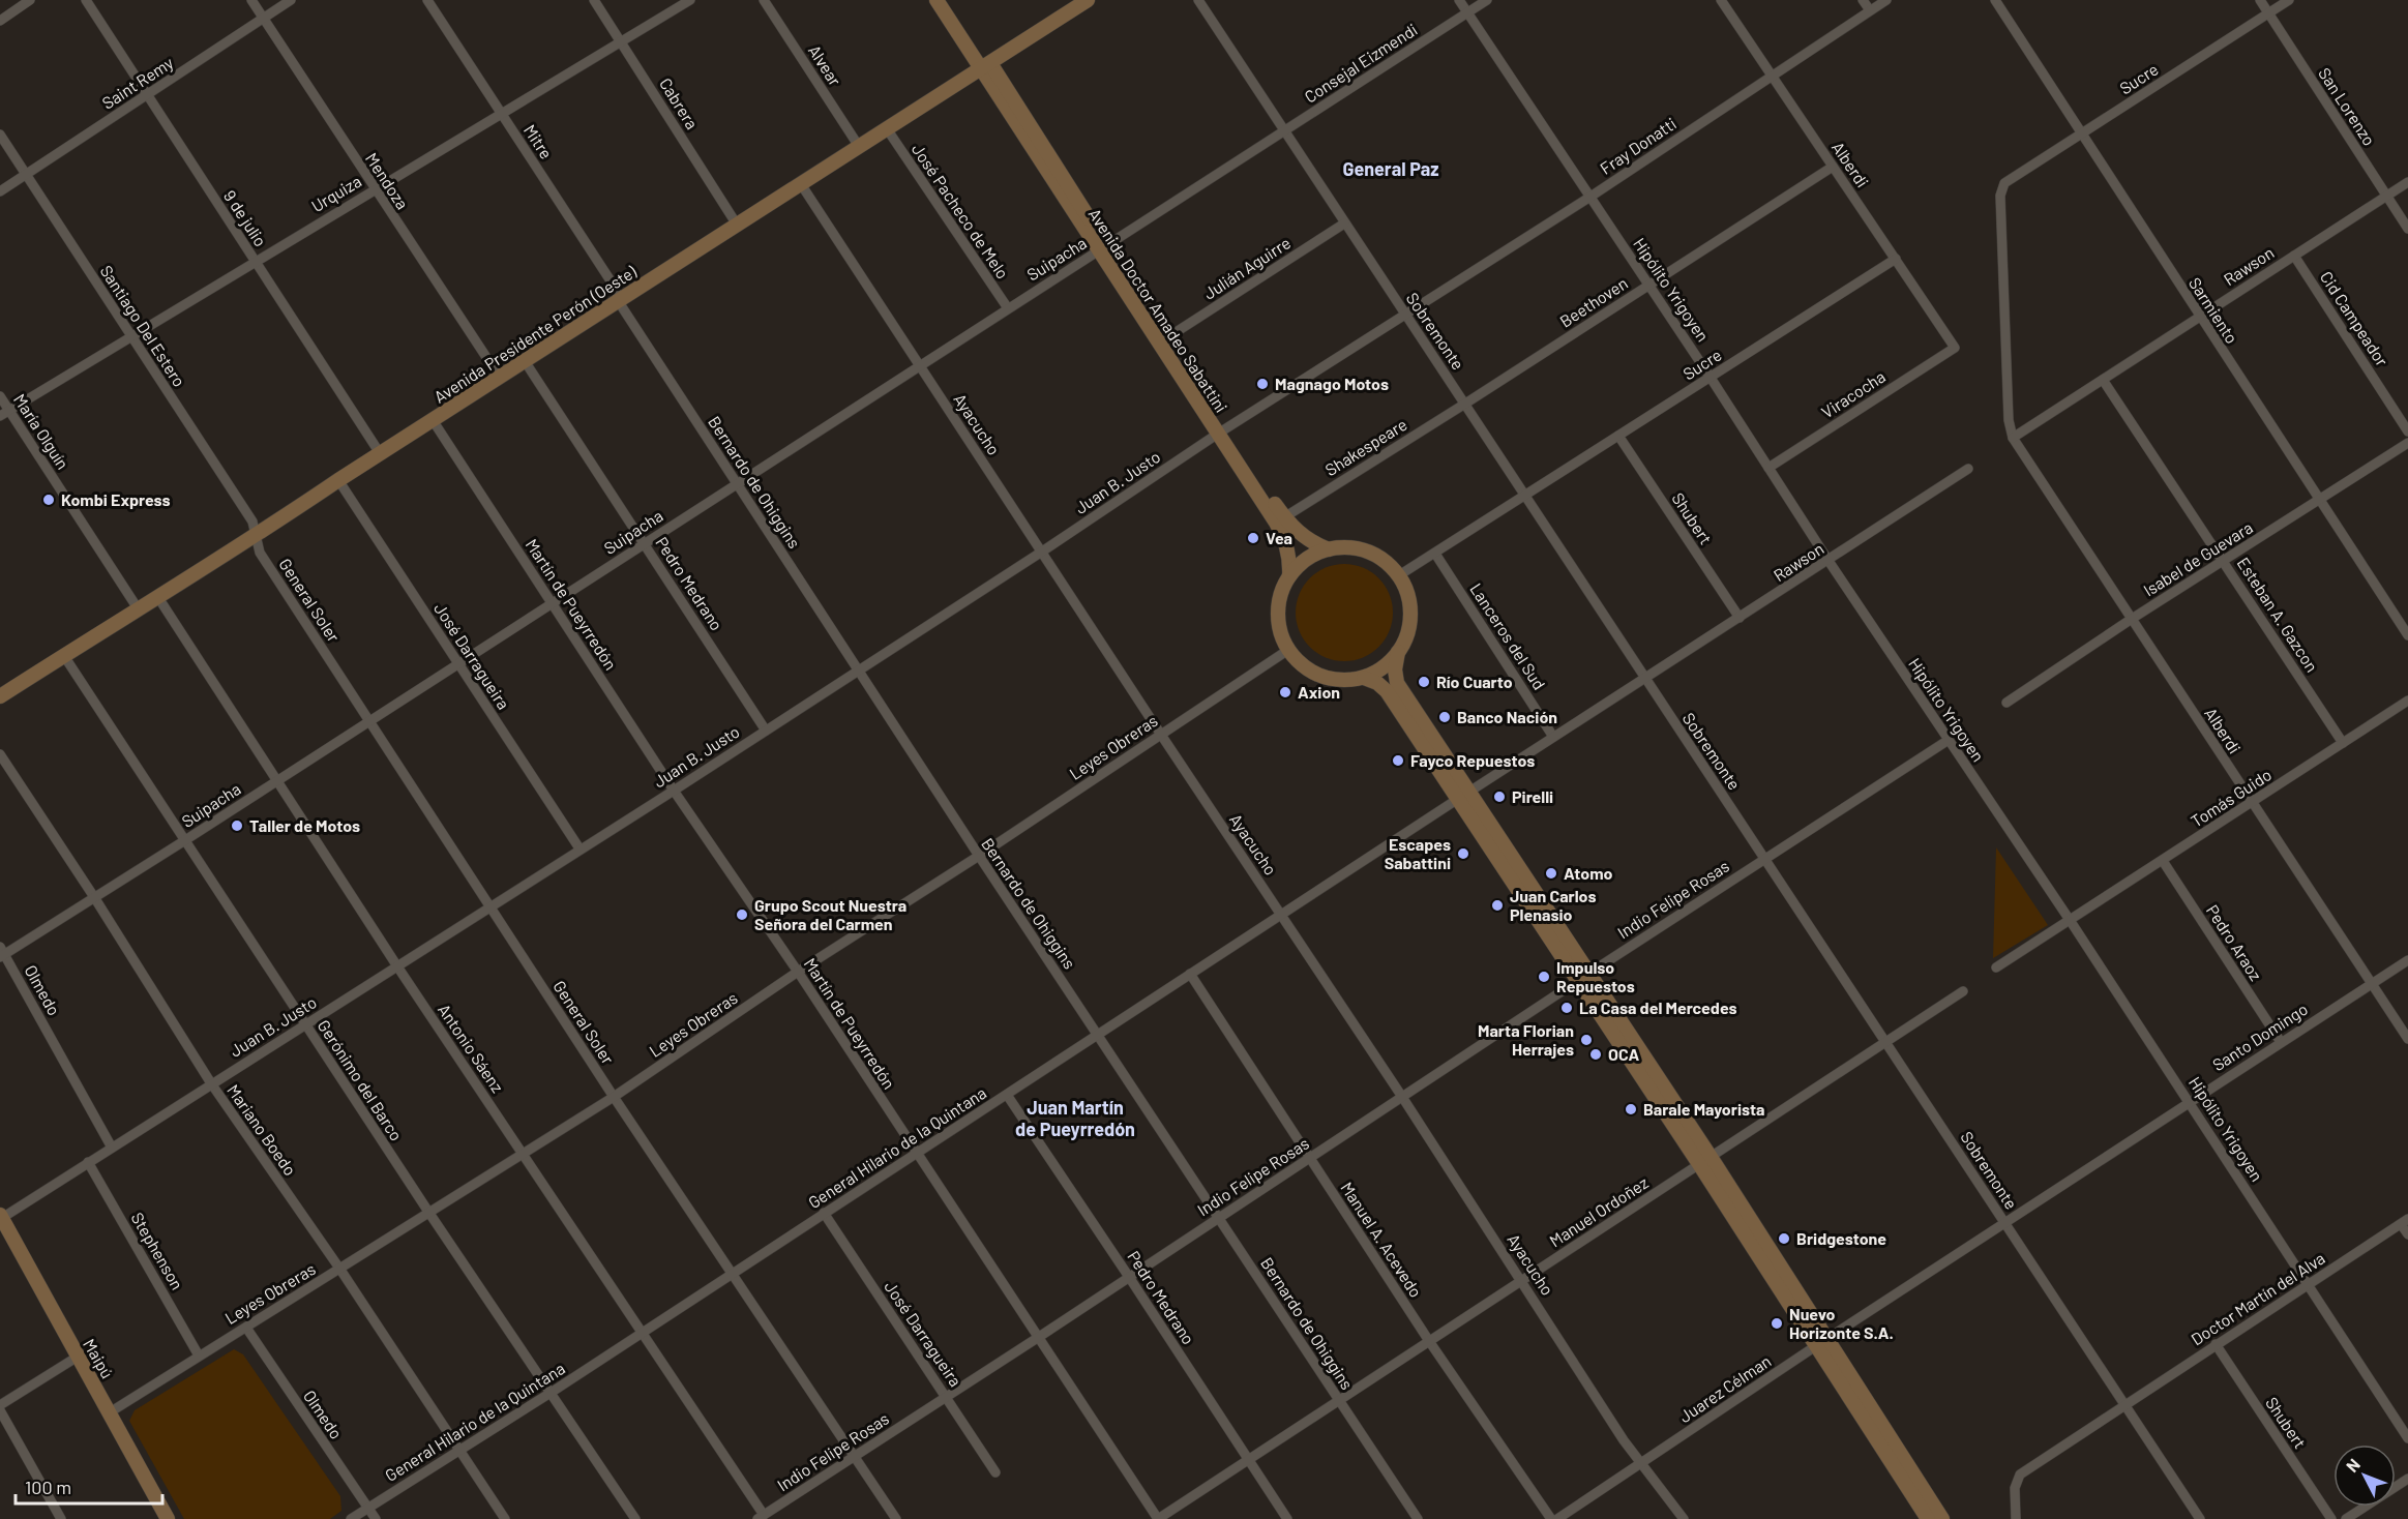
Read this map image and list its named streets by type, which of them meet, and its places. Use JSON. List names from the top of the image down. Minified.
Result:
{"streets":{"main road":["Avenida Doctor Amadeo Sabattini","Avenida Presidente Perón (Oeste)","Maipú"],"street":["Consejal Eizmendi","Alvear","Sucre","Saint Remy","Cabrera","San Lorenzo","Mitre","Fray Donatti","Alberdi","Mendoza","Urquiza","José Pacheco de Melo","9 de julio","Suipacha","Rawson","Julián Aguirre","Hipólito Yrigoyen","Beethoven","Sarmiento","Cid Campeador","Santiago Del Estero","Sobremonte","Viracocha","Ayacucho","María Olguín","Shakespeare","Bernardo de Ohiggins","Juan B. Justo","Shubert","Isabel de Guevara","Pedro Medrano","General Soler","Martín de Pueyrredón","Esteban A. Gazcon","Lanceros del Sud","José Darragueira","Leyes Obreras","Tomás Guido","Indio Felipe Rosas","Pedro Araoz","Olmedo","Santo Domingo","Antonio Sáenz","Gerónimo del Barco","Mariano Boedo","General Hilario de la Quintana","Manuel Ordoñez","Manuel A. Acevedo","Stephenson","Doctor Martín del Alva","Juarez Célman"]},"crossings":[["Consejal Eizmendi","Suipacha"],["Consejal Eizmendi","Hipólito Yrigoyen"],["Consejal Eizmendi","Sobremonte"],["Alvear","Avenida Presidente Perón (Oeste)"],["Sucre","San Lorenzo"],["Sucre","Alberdi"],["Sucre","Rawson"],["Sucre","Hipólito Yrigoyen"],["Sucre","Sarmiento"],["Sucre","Sobremonte"],["Sucre","Shubert"],["Saint Remy","Mendoza"],["Saint Remy","9 de julio"],["Saint Remy","Santiago Del Estero"],["Cabrera","Urquiza"],["Cabrera","Avenida Presidente Perón (Oeste)"],["San Lorenzo","Rawson"],["Mitre","Urquiza"],["Mitre","Avenida Presidente Perón (Oeste)"],["Mitre","Bernardo de Ohiggins"],["Fray Donatti","Alberdi"],["Fray Donatti","Hipólito Yrigoyen"],["Fray Donatti","Sobremonte"],["Fray Donatti","Juan B. Justo"],["Alberdi","Rawson"],["Alberdi","Beethoven"],["Alberdi","Viracocha"],["Alberdi","Isabel de Guevara"],["Alberdi","Tomás Guido"],["Alberdi","Santo Domingo"],["Mendoza","Urquiza"],["Mendoza","Avenida Presidente Perón (Oeste)"],["Urquiza","9 de julio"],["Urquiza","Santiago Del Estero"],["Urquiza","María Olguín"],["José Pacheco de Melo","Suipacha"],["José Pacheco de Melo","Avenida Presidente Perón (Oeste)"],["9 de julio","Avenida Presidente Perón (Oeste)"],["Suipacha","Avenida Doctor Amadeo Sabattini"],["Suipacha","Sobremonte"],["Suipacha","Ayacucho"],["Suipacha","Bernardo de Ohiggins"],["Suipacha","Pedro Medrano"],["Suipacha","General Soler"],["Suipacha","Martín de Pueyrredón"],["Suipacha","José Darragueira"],["Suipacha","Olmedo"],["Suipacha","Antonio Sáenz"],["Suipacha","Gerónimo del Barco"],["Suipacha","Mariano Boedo"],["Rawson","Hipólito Yrigoyen"],["Rawson","Sarmiento"],["Rawson","Cid Campeador"],["Rawson","Sobremonte"],["Rawson","Shubert"],["Rawson","Esteban A. Gazcon"],["Rawson","General Hilario de la Quintana"],["Julián Aguirre","Avenida Doctor Amadeo Sabattini"],["Julián Aguirre","Sobremonte"],["Hipólito Yrigoyen","Beethoven"],["Hipólito Yrigoyen","Viracocha"],["Hipólito Yrigoyen","Tomás Guido"],["Hipólito Yrigoyen","Santo Domingo"],["Hipólito Yrigoyen","Doctor Martín del Alva"],["Beethoven","Sobremonte"],["Beethoven","Shakespeare"],["Avenida Doctor Amadeo Sabattini","Avenida Presidente Perón (Oeste)"],["Avenida Doctor Amadeo Sabattini","Shakespeare"],["Avenida Doctor Amadeo Sabattini","Juan B. Justo"],["Avenida Doctor Amadeo Sabattini","Leyes Obreras"],["Sarmiento","Isabel de Guevara"],["Santiago Del Estero","Avenida Presidente Perón (Oeste)"],["Santiago Del Estero","General Soler"],["Sobremonte","Shakespeare"],["Sobremonte","Juan B. Justo"],["Sobremonte","Indio Felipe Rosas"],["Sobremonte","Santo Domingo"],["Sobremonte","General Hilario de la Quintana"],["Sobremonte","Manuel Ordoñez"],["Sobremonte","Doctor Martín del Alva"],["Sobremonte","Juarez Célman"],["Avenida Presidente Perón (Oeste)","Ayacucho"],["Avenida Presidente Perón (Oeste)","María Olguín"],["Avenida Presidente Perón (Oeste)","Bernardo de Ohiggins"],["Avenida Presidente Perón (Oeste)","Pedro Medrano"],["Avenida Presidente Perón (Oeste)","General Soler"],["Avenida Presidente Perón (Oeste)","Martín de Pueyrredón"],["Avenida Presidente Perón (Oeste)","José Darragueira"],["Avenida Presidente Perón (Oeste)","Antonio Sáenz"],["Avenida Presidente Perón (Oeste)","Gerónimo del Barco"],["Ayacucho","Juan B. Justo"],["Ayacucho","Leyes Obreras"],["Ayacucho","Indio Felipe Rosas"],["Ayacucho","General Hilario de la Quintana"],["Ayacucho","Manuel Ordoñez"],["Ayacucho","Juarez Célman"],["Bernardo de Ohiggins","Juan B. Justo"],["Bernardo de Ohiggins","Leyes Obreras"],["Bernardo de Ohiggins","Indio Felipe Rosas"],["Bernardo de Ohiggins","General Hilario de la Quintana"],["Bernardo de Ohiggins","Manuel Ordoñez"],["Juan B. Justo","Pedro Medrano"],["Juan B. Justo","General Soler"],["Juan B. Justo","Martín de Pueyrredón"],["Juan B. Justo","José Darragueira"],["Juan B. Justo","Olmedo"],["Juan B. Justo","Antonio Sáenz"],["Juan B. Justo","Gerónimo del Barco"],["Juan B. Justo","Mariano Boedo"],["Juan B. Justo","Stephenson"],["Juan B. Justo","Maipú"],["Shubert","Doctor Martín del Alva"],["Isabel de Guevara","Esteban A. Gazcon"],["Pedro Medrano","Indio Felipe Rosas"],["Pedro Medrano","General Hilario de la Quintana"],["Pedro Medrano","Manuel Ordoñez"],["General Soler","Leyes Obreras"],["General Soler","Indio Felipe Rosas"],["General Soler","General Hilario de la Quintana"],["Martín de Pueyrredón","Leyes Obreras"],["Martín de Pueyrredón","Indio Felipe Rosas"],["Martín de Pueyrredón","General Hilario de la Quintana"],["Martín de Pueyrredón","Manuel Ordoñez"],["Esteban A. Gazcon","Tomás Guido"],["Lanceros del Sud","General Hilario de la Quintana"],["José Darragueira","Indio Felipe Rosas"],["José Darragueira","General Hilario de la Quintana"],["Leyes Obreras","Olmedo"],["Leyes Obreras","Antonio Sáenz"],["Leyes Obreras","Gerónimo del Barco"],["Leyes Obreras","Mariano Boedo"],["Leyes Obreras","Stephenson"],["Leyes Obreras","Maipú"],["Tomás Guido","Pedro Araoz"],["Indio Felipe Rosas","Antonio Sáenz"],["Indio Felipe Rosas","Manuel A. Acevedo"],["Pedro Araoz","Santo Domingo"],["Olmedo","General Hilario de la Quintana"],["Santo Domingo","Juarez Célman"],["Antonio Sáenz","General Hilario de la Quintana"],["Gerónimo del Barco","General Hilario de la Quintana"],["Mariano Boedo","General Hilario de la Quintana"],["General Hilario de la Quintana","Manuel A. Acevedo"],["Manuel Ordoñez","Manuel A. Acevedo"]],"districts":["General Paz","Juan Martín de Pueyrredón"],"places":["Magnago Motos","Kombi Express","Vea","Río Cuarto","Axion","Banco Nación","Fayco Repuestos","Pirelli","Taller de Motos","Escapes Sabattini","Atomo","Juan Carlos Plenasio","Grupo Scout Nuestra Señora del Carmen","Impulso Repuestos","La Casa del Mercedes","Marta Florian Herrajes","OCA","Barale Mayorista","Bridgestone","Nuevo Horizonte S.A."],"scale_bar":"100 m","north":"top left"}
